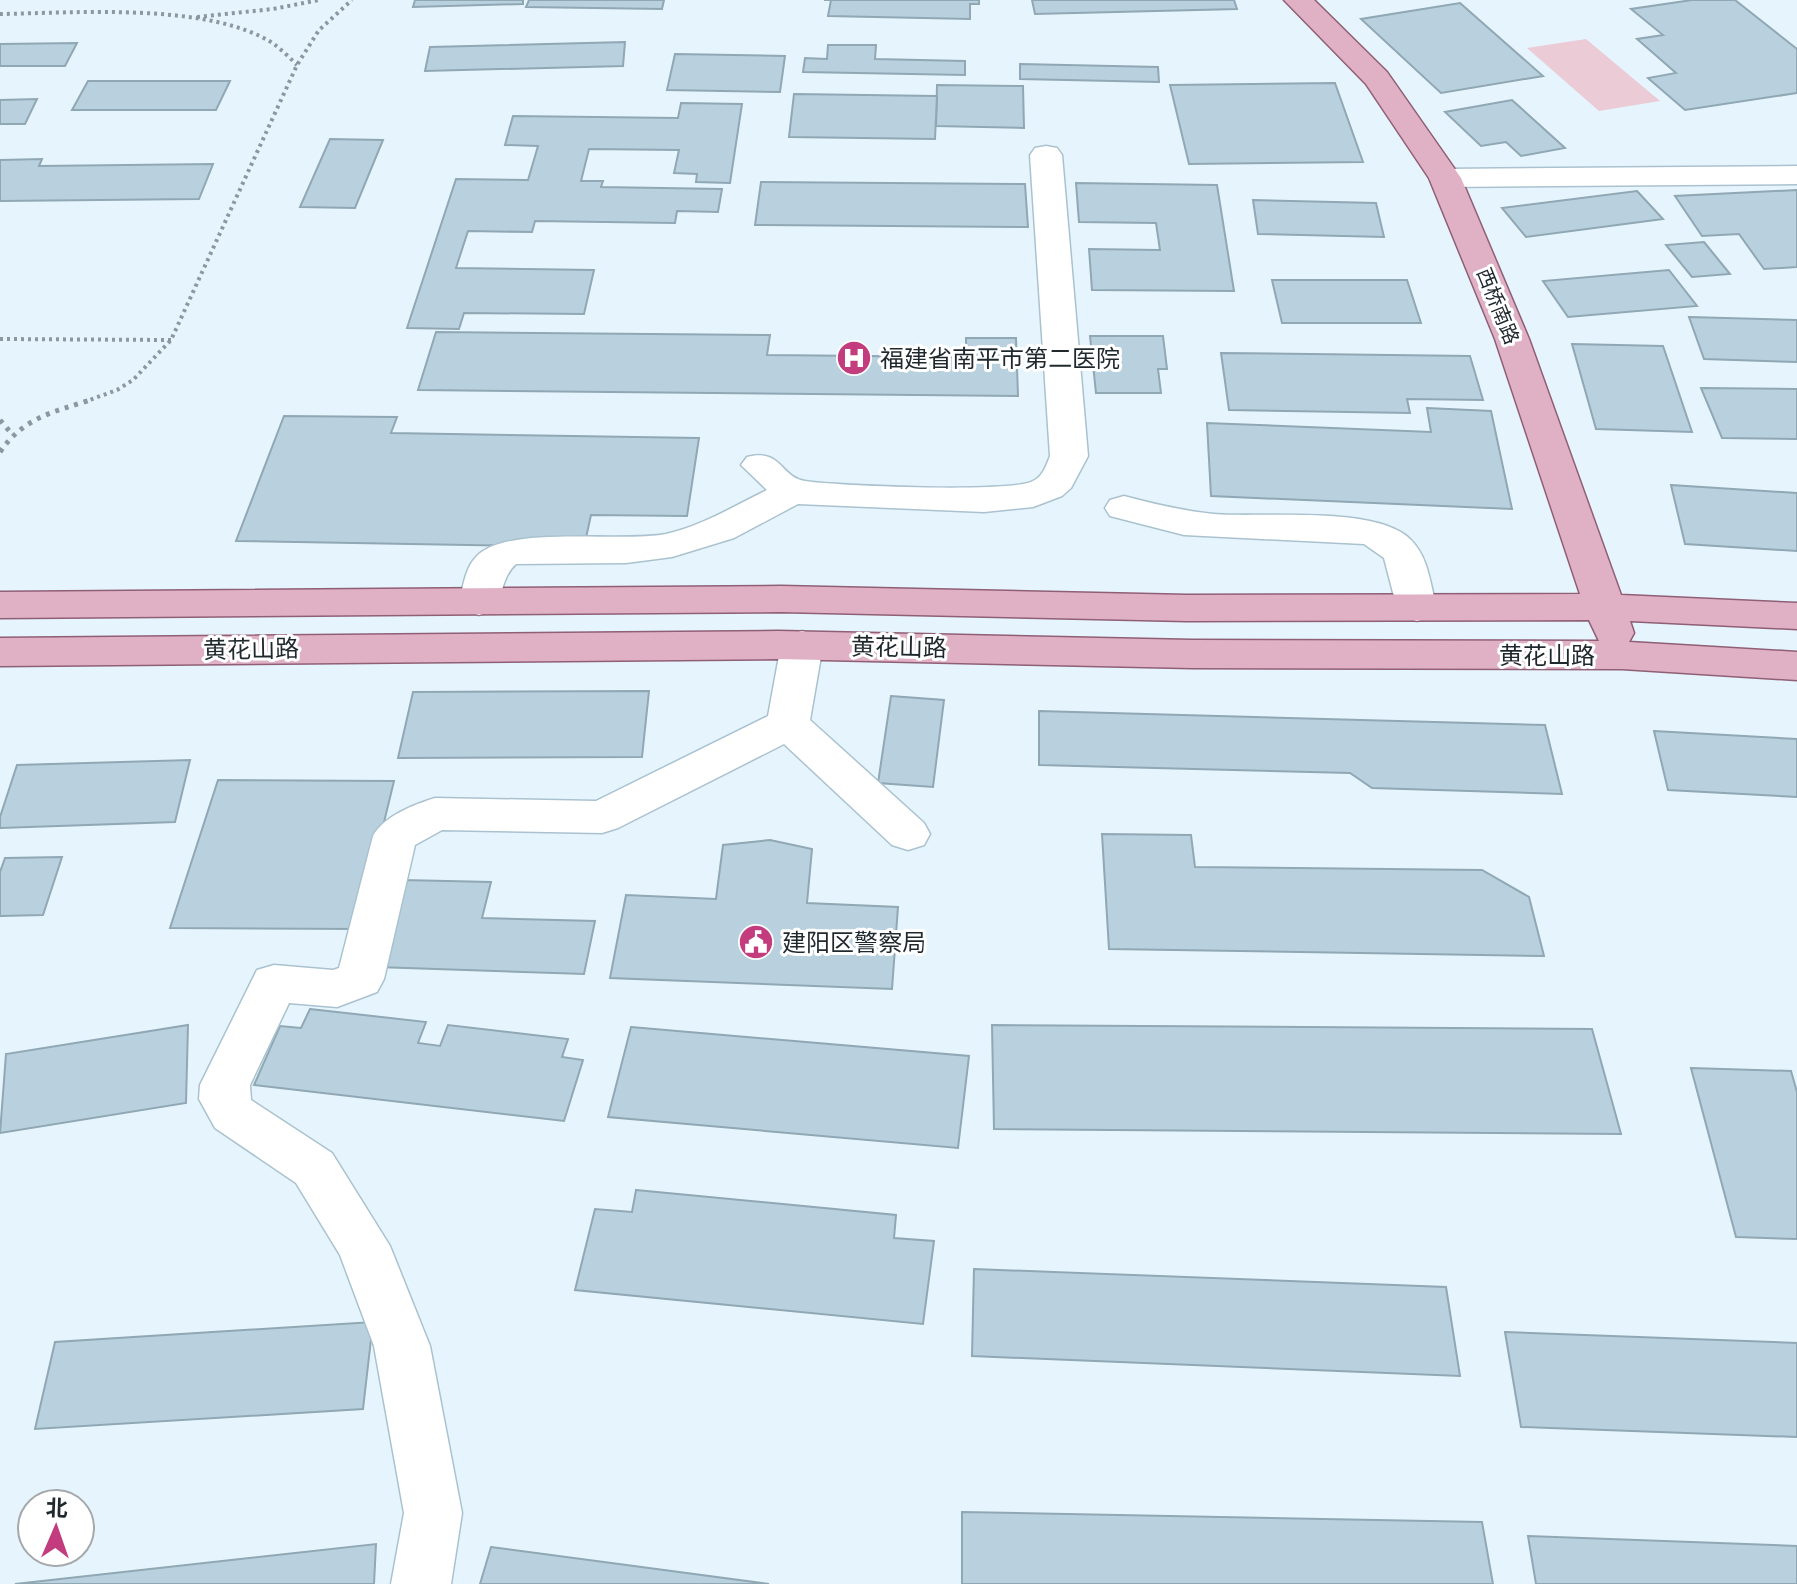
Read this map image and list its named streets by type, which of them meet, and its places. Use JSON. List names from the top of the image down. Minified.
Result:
{"streets":{"main road":["西桥南路","黄花山路"]},"crossings":[["西桥南路","黄花山路"]],"places":{"hospital":["福建省南平市第二医院"],"public building":["建阳区警察局"]},"north":"top"}
